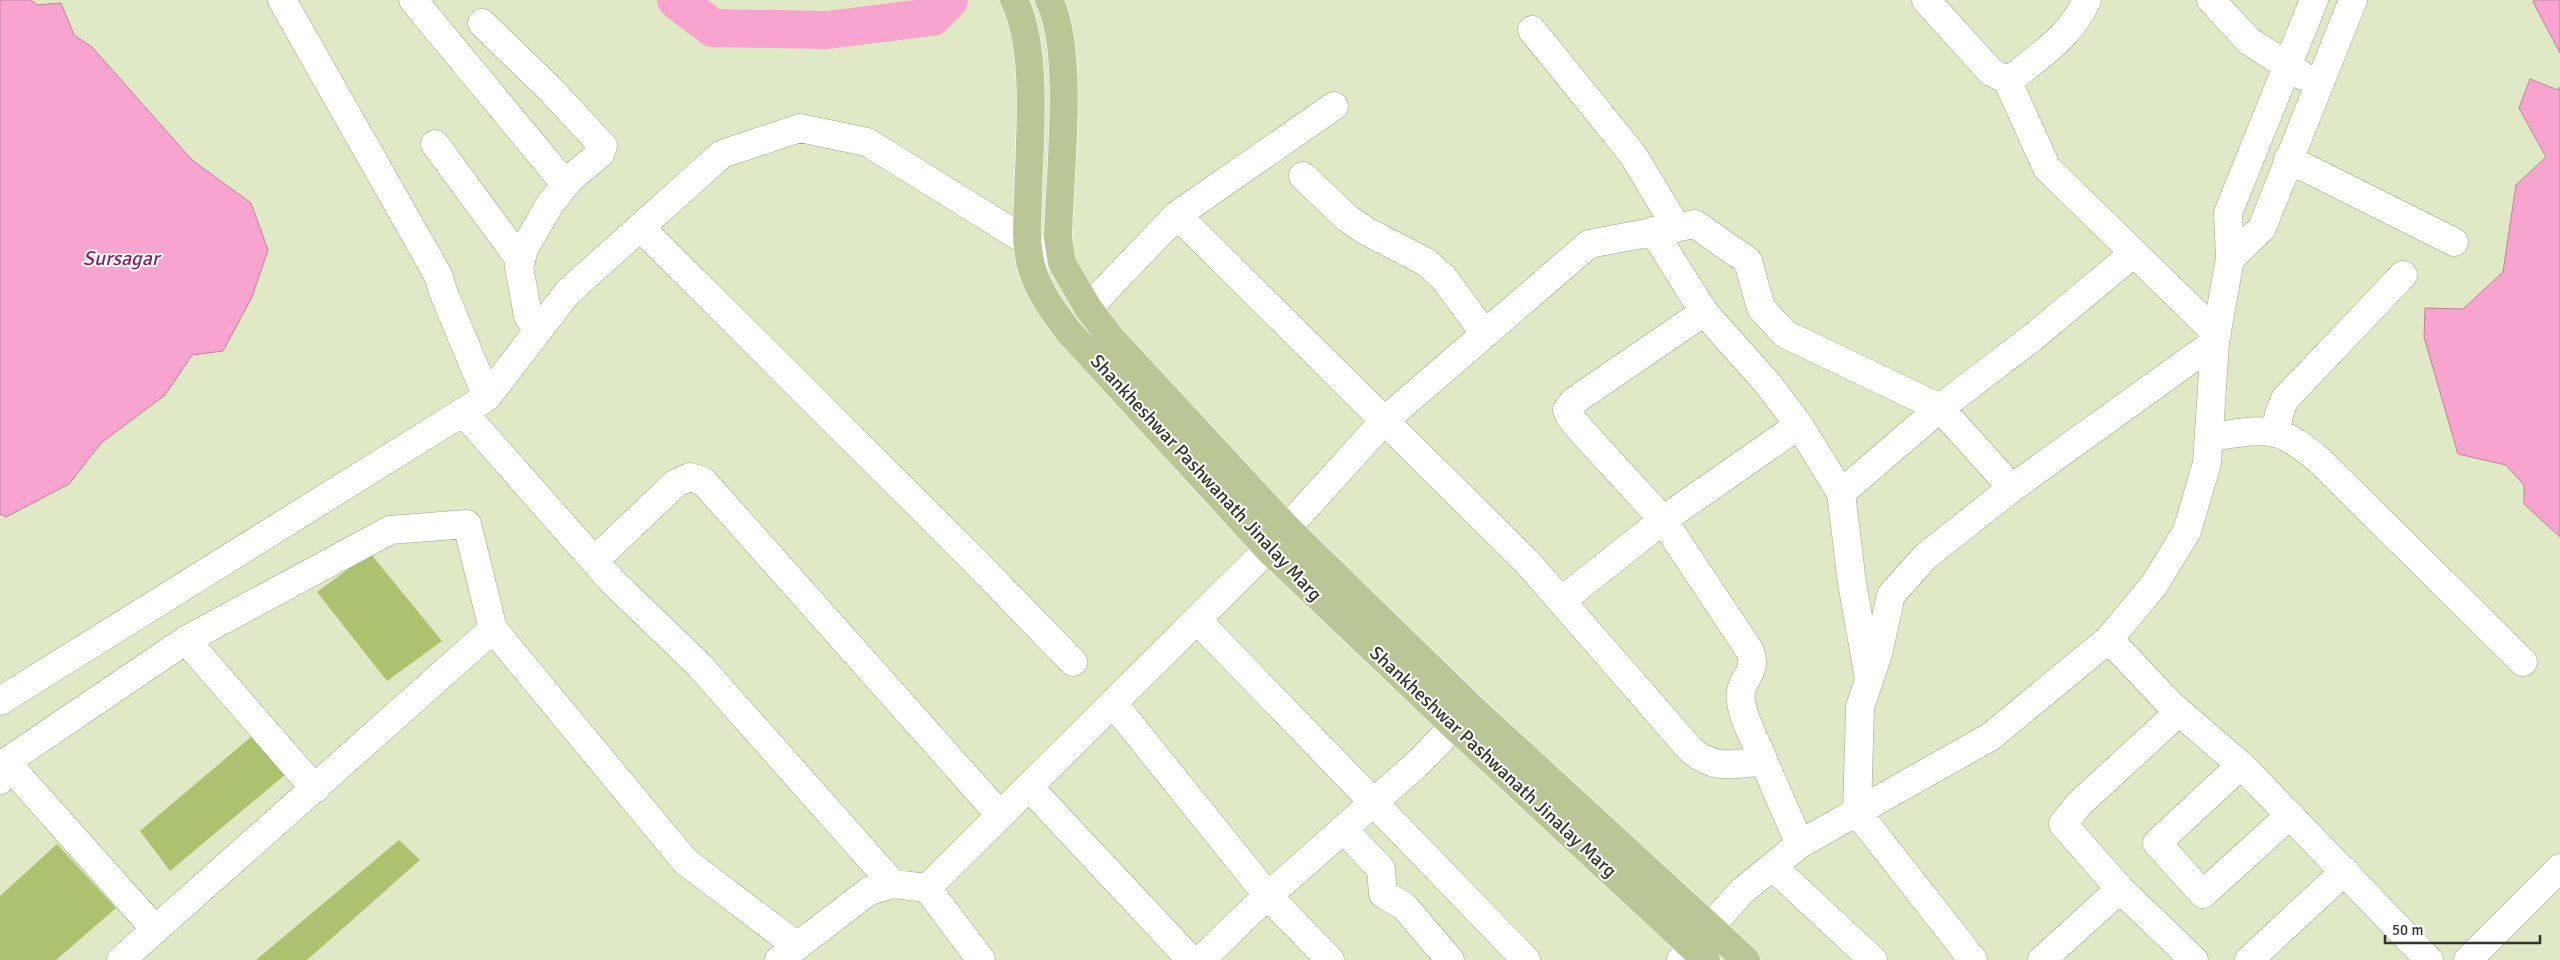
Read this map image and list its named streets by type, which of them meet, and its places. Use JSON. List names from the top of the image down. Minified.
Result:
{"streets":{"main road":["Shankheshwar Pashwanath Jinalay Marg"]},"water":["Sursagar"],"scale_bar":"50 m"}
